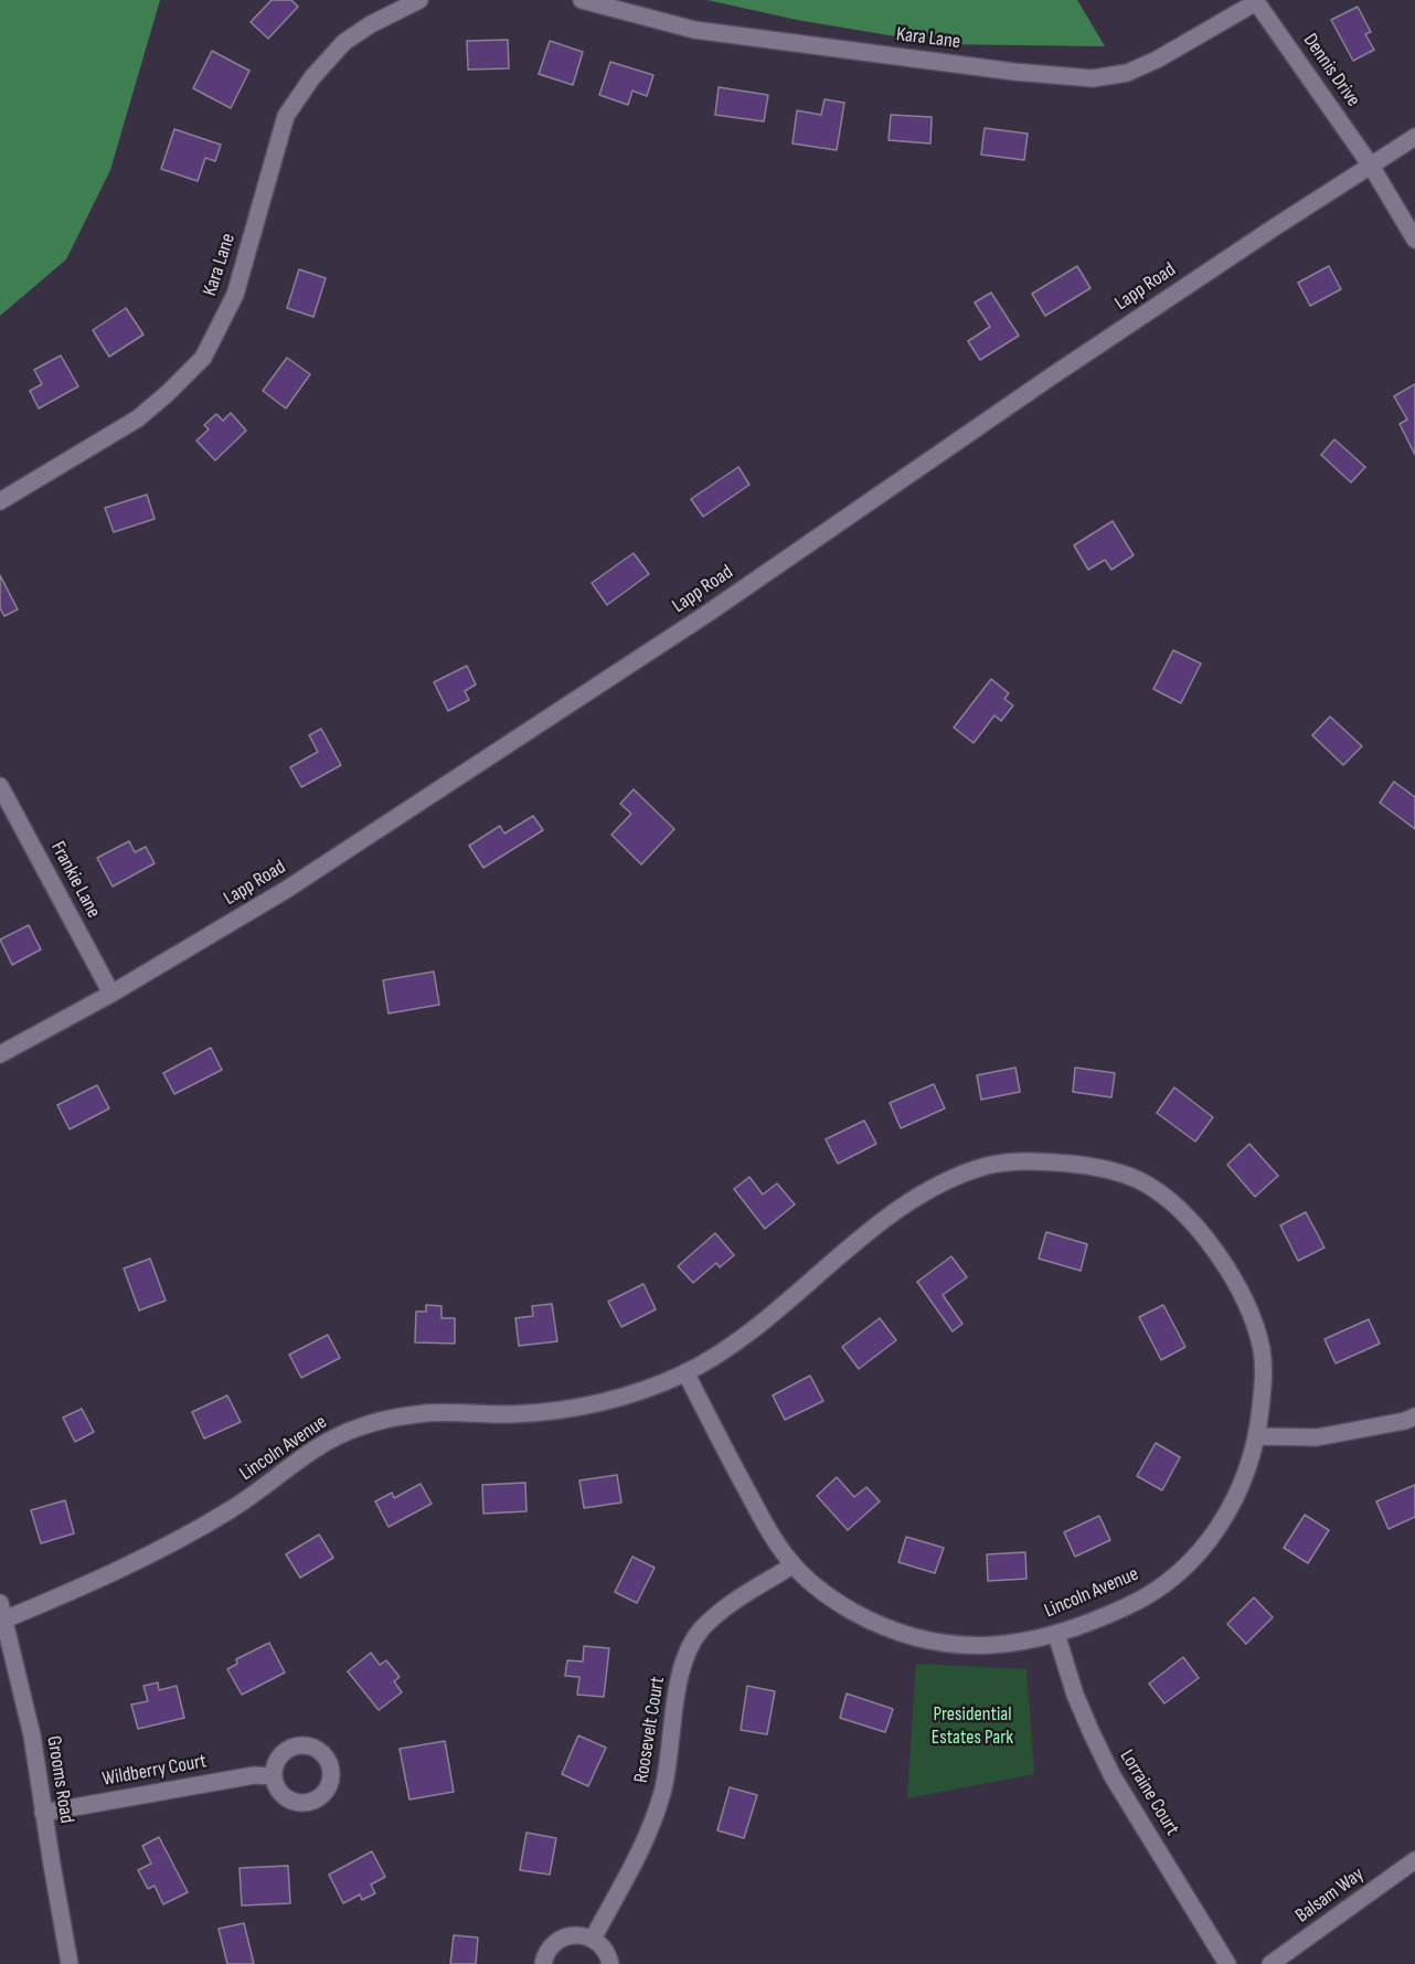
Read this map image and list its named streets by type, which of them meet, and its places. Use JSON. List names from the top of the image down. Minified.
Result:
{"streets":{"street":["Kara Lane","Dennis Drive","Lapp Road","Frankie Lane","Lincoln Avenue","Roosevelt Court","Wildberry Court","Grooms Road","Lorraine Court","Balsam Way"]},"crossings":[["Kara Lane","Dennis Drive"],["Dennis Drive","Lapp Road"],["Lapp Road","Frankie Lane"],["Lincoln Avenue","Roosevelt Court"],["Lincoln Avenue","Grooms Road"],["Lincoln Avenue","Lorraine Court"],["Wildberry Court","Grooms Road"]],"parks":["Presidential Estates Park"]}
